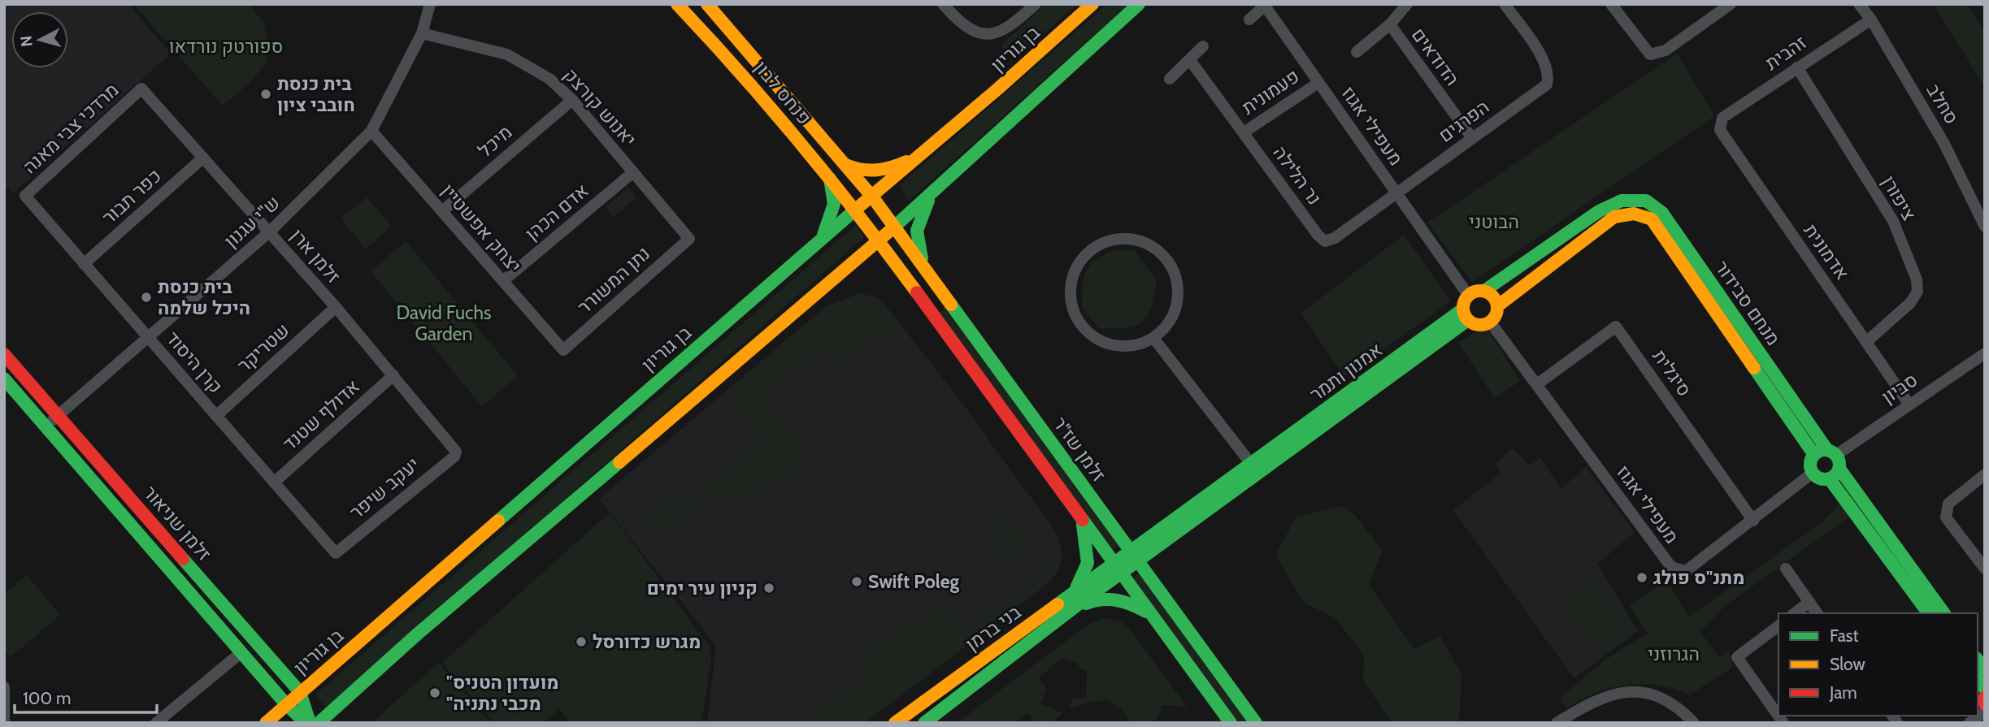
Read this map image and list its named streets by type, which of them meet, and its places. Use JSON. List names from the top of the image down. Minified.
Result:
{"streets":{"street":["בן גוריון","זהבית","הדודאים","פעמונית","פנחס לבון","סחלב","יאנוש קורצק","הפרגים","מעפילי אגוז","מרדכי צבי מאנה","מיכל","נר הלילה","כפר תבור","ציפורן","אדם הכהן","ש\"י עגנון","יצחק אפשטיין","אדמונית","זלמן ארן","נתן המשורר","מנחם סבידור","שטריקר","קרן היסוד","אמנון ותמר","סיגלית","סביון","אדולף שטנד","זלמן שז\"ר","יעקב שיפר","זלמן שניאור","בני ברמן"]},"crossings":[["בן גוריון","פנחס לבון"],["בן גוריון","זלמן שז\"ר"],["בן גוריון","זלמן שניאור"],["זהבית","סחלב"],["זהבית","ציפורן"],["זהבית","אדמונית"],["הדודאים","הפרגים"],["פעמונית","מעפילי אגוז"],["פעמונית","נר הלילה"],["פנחס לבון","זלמן שז\"ר"],["יאנוש קורצק","מיכל"],["יאנוש קורצק","אדם הכהן"],["יאנוש קורצק","ש\"י עגנון"],["יאנוש קורצק","נתן המשורר"],["הפרגים","מעפילי אגוז"],["הפרגים","נר הלילה"],["מעפילי אגוז","נר הלילה"],["מעפילי אגוז","מנחם סבידור"],["מעפילי אגוז","אמנון ותמר"],["מעפילי אגוז","סיגלית"],["מעפילי אגוז","סביון"],["מרדכי צבי מאנה","זלמן ארן"],["מרדכי צבי מאנה","קרן היסוד"],["מיכל","יצחק אפשטיין"],["כפר תבור","זלמן ארן"],["כפר תבור","קרן היסוד"],["ציפורן","אדמונית"],["אדם הכהן","יצחק אפשטיין"],["ש\"י עגנון","יצחק אפשטיין"],["ש\"י עגנון","זלמן ארן"],["ש\"י עגנון","קרן היסוד"],["ש\"י עגנון","זלמן שניאור"],["יצחק אפשטיין","נתן המשורר"],["אדמונית","סביון"],["זלמן ארן","שטריקר"],["זלמן ארן","אדולף שטנד"],["זלמן ארן","יעקב שיפר"],["מנחם סבידור","סביון"],["שטריקר","קרן היסוד"],["קרן היסוד","אדולף שטנד"],["קרן היסוד","יעקב שיפר"],["אמנון ותמר","זלמן שז\"ר"],["אמנון ותמר","בני ברמן"]],"parks":["ספורטק נורדאו","הבוטני","David Fuchs Garden","הגרוזני"],"places":["בית כנסת חובבי ציון","בית כנסת היכל שלמה","מתנ\"ס פולג","Swift Poleg","קניון עיר ימים","מגרש כדורסל","\"מועדון הטניס \"מכבי נתניה"],"legend":["Fast","Slow","Jam"],"scale_bar":"100 m","north":"left"}
